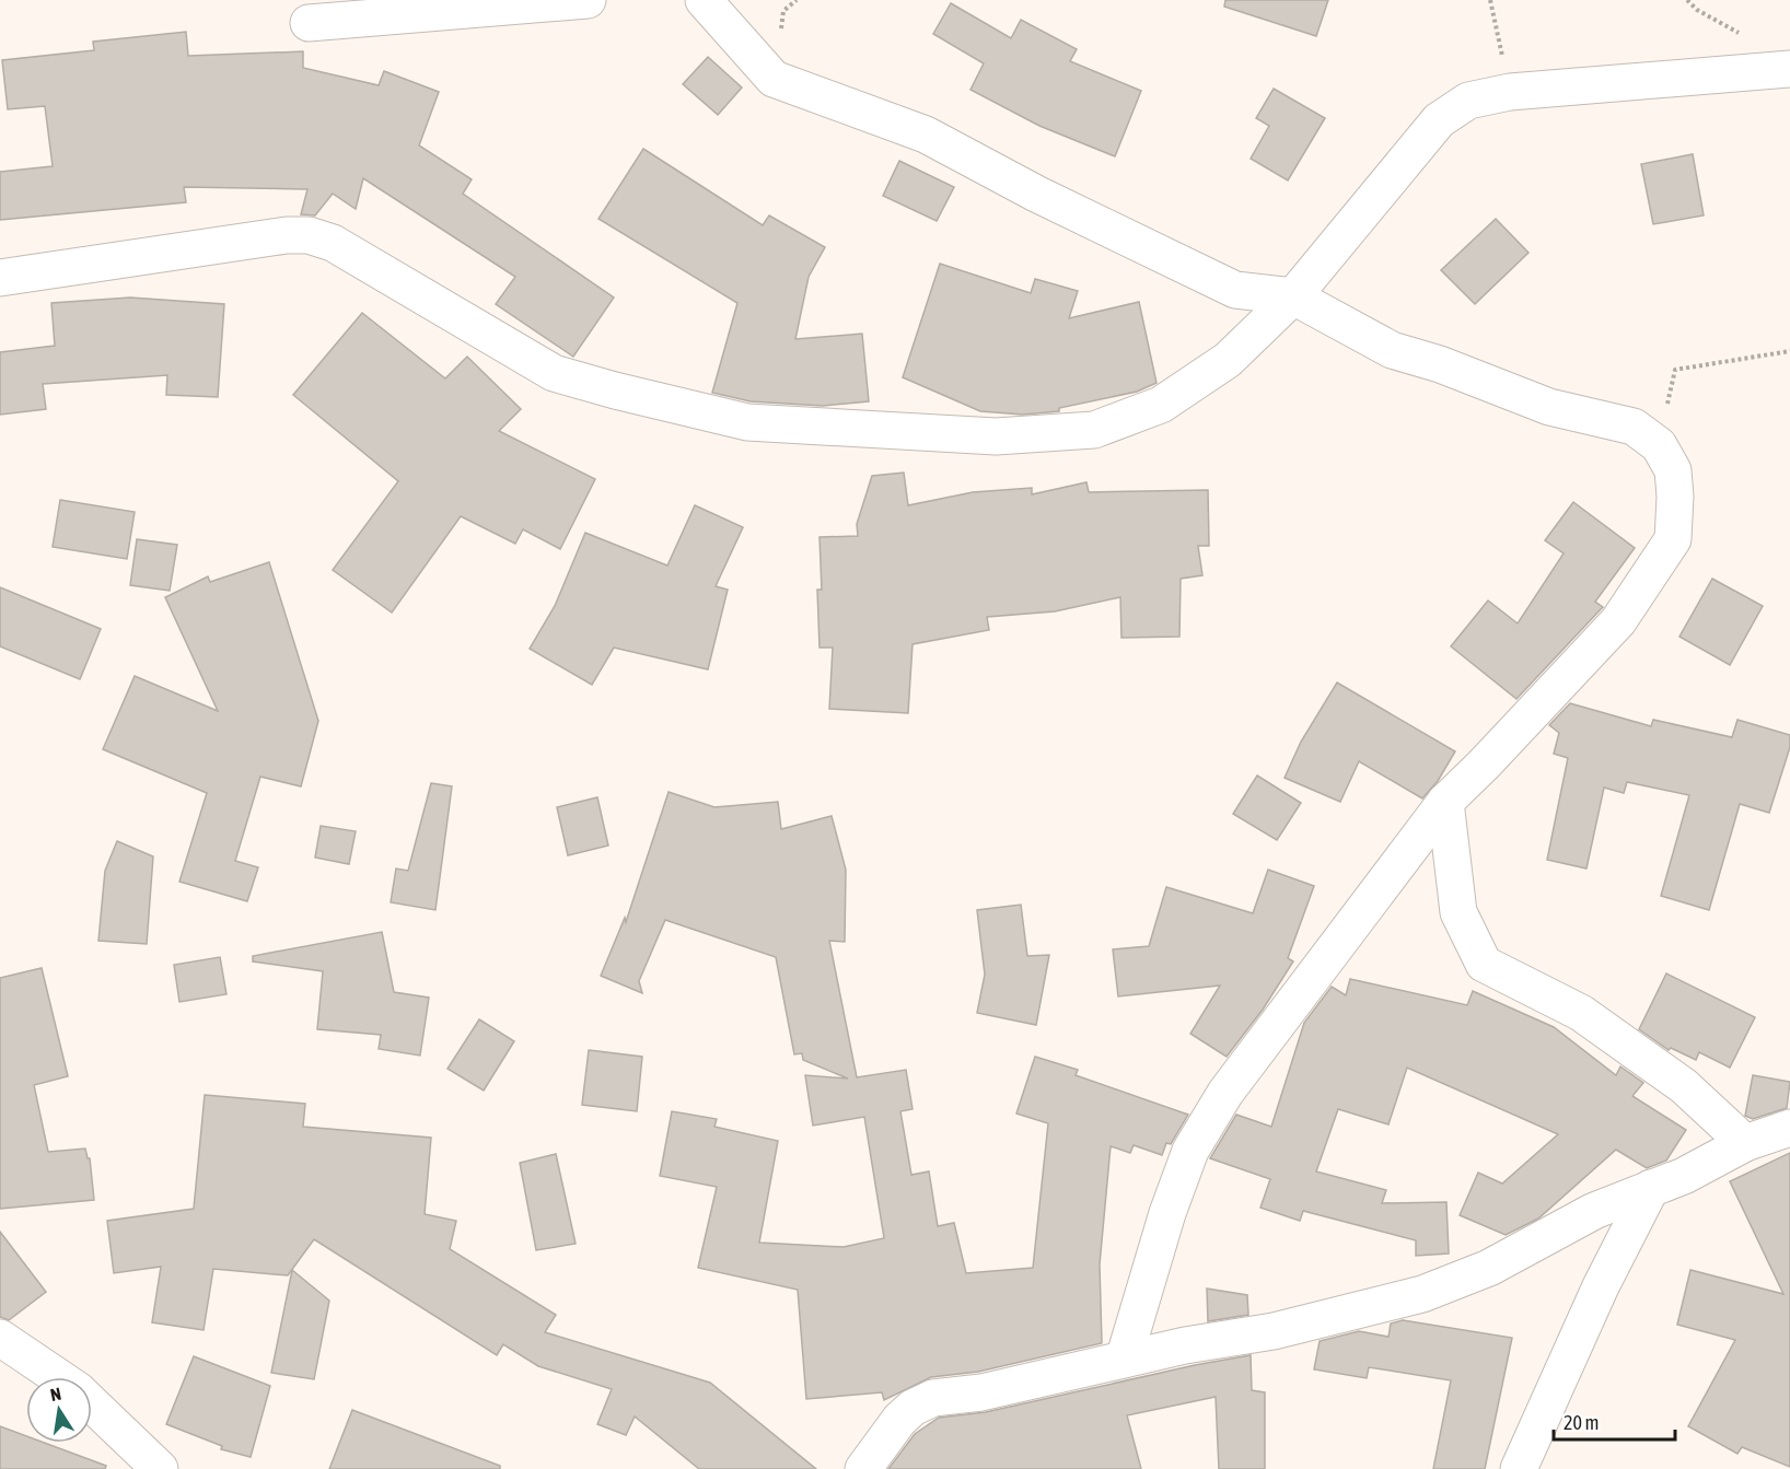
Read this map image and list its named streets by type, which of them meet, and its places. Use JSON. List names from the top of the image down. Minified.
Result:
{"scale_bar":"20 m","north":"top"}
